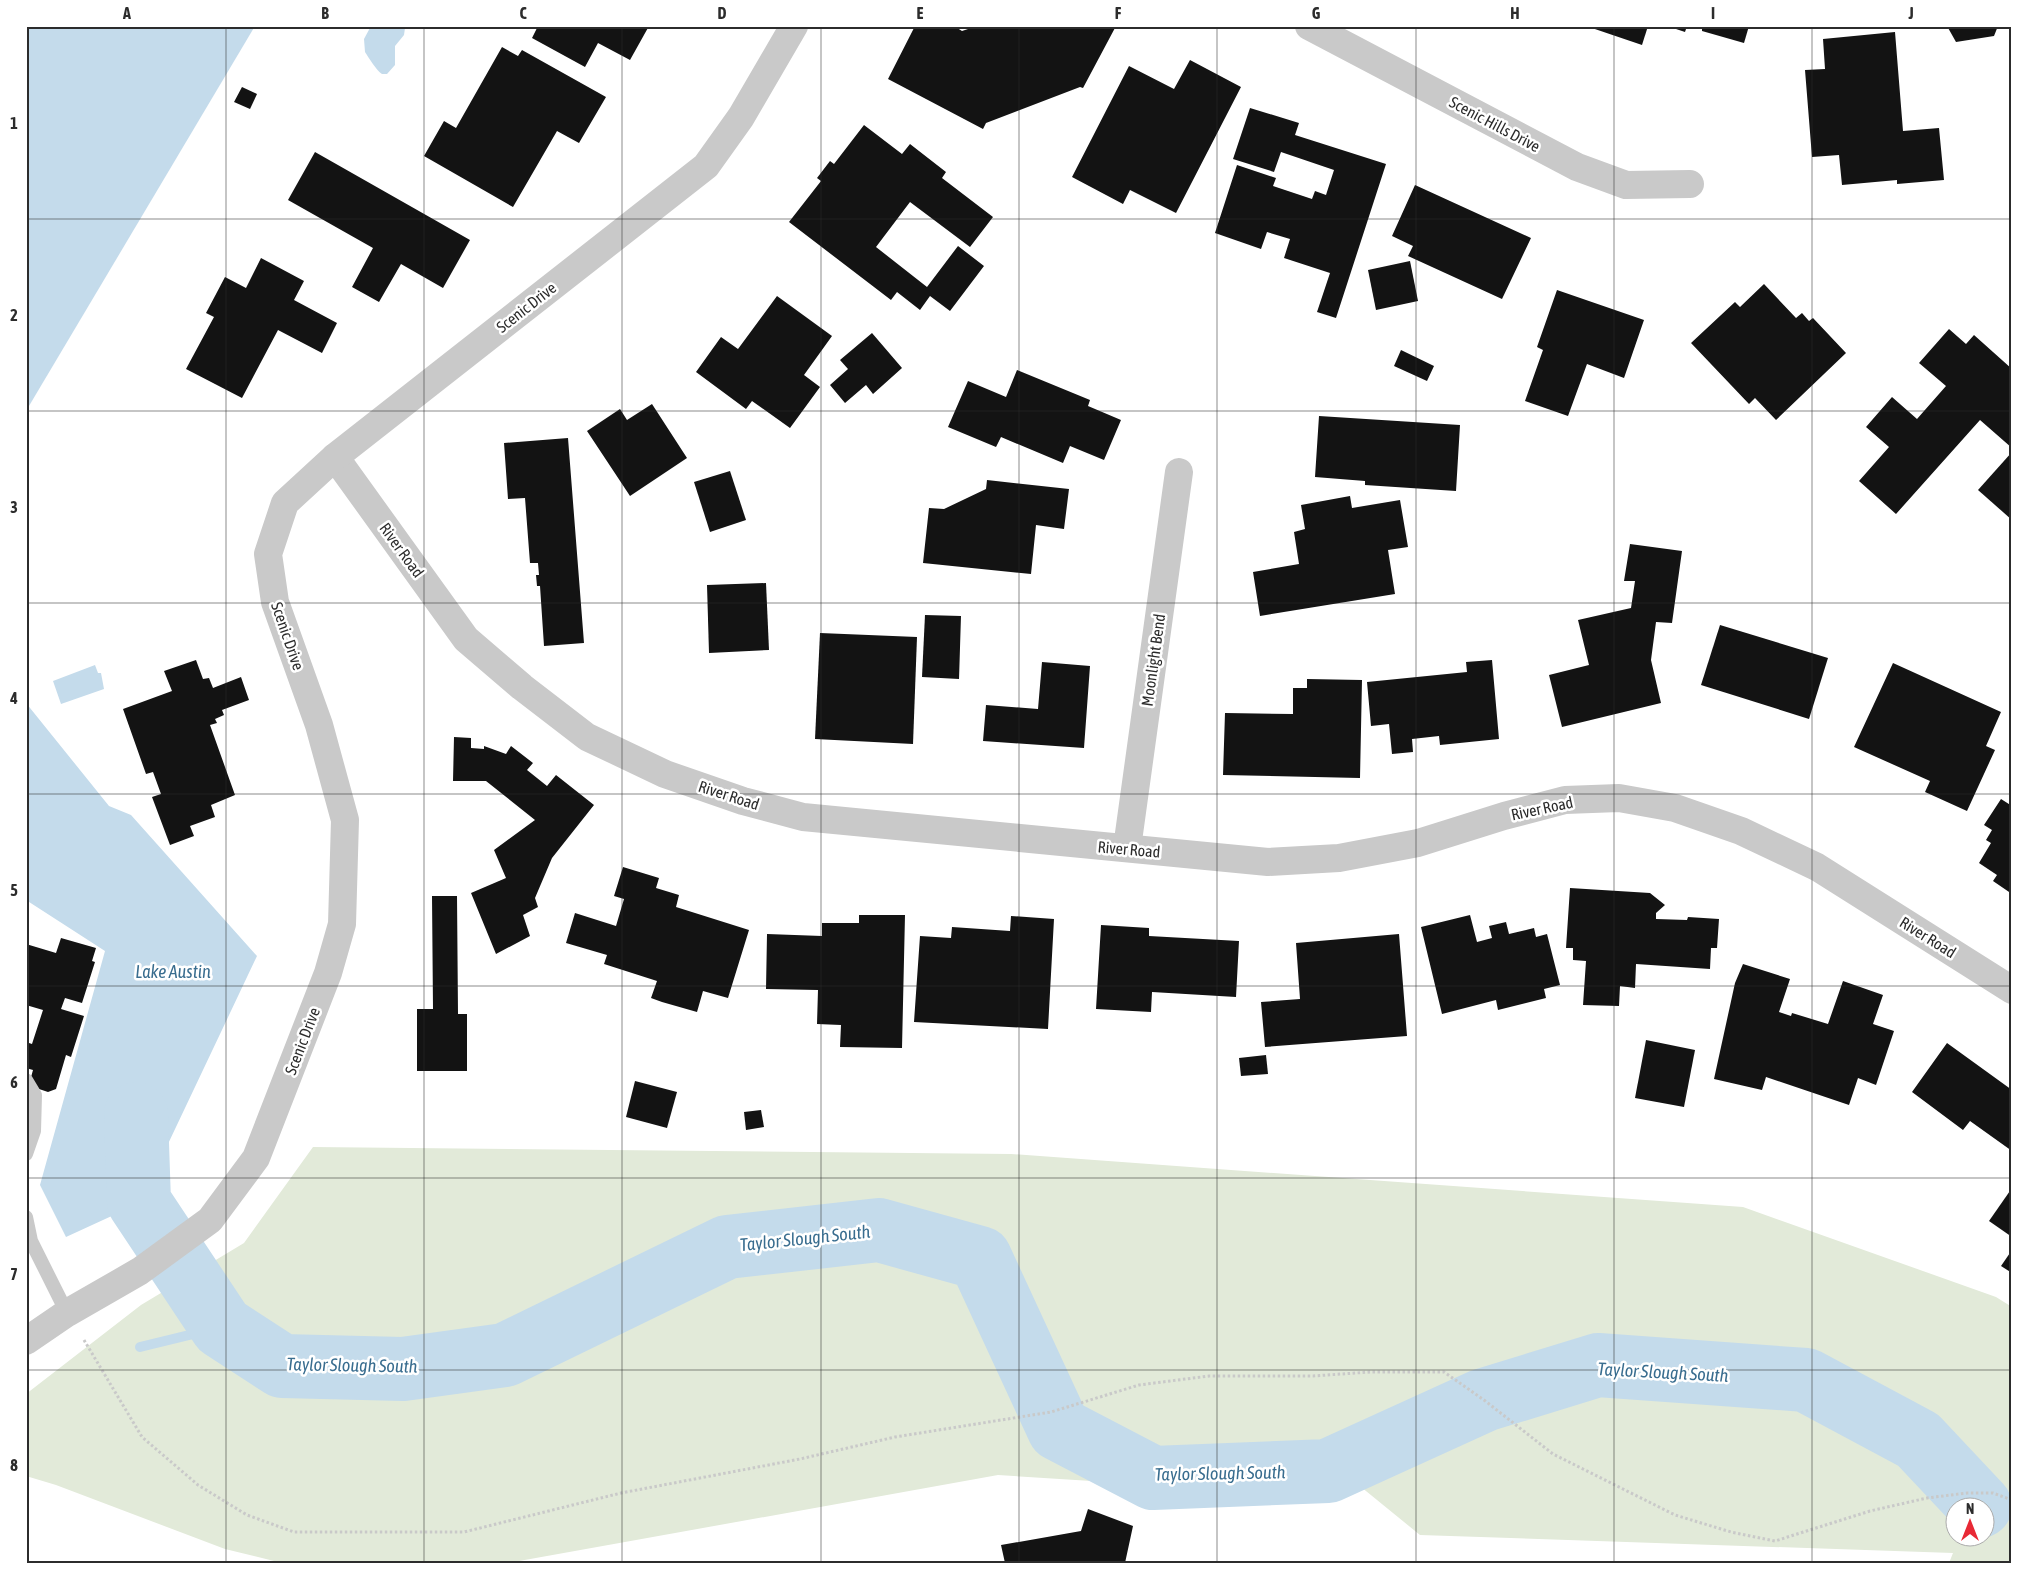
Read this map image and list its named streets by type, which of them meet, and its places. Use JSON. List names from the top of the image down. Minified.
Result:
{"streets":{"street":["Scenic Hills Drive","Scenic Drive","River Road","Moonlight Bend"]},"crossings":[["Scenic Drive","River Road"],["River Road","Moonlight Bend"]],"water":["Lake Austin","Taylor Slough South"],"north":"top","grid":{"columns":["A","B","C","D","E","F","G","H","I","J"],"rows":["1","2","3","4","5","6","7","8"]}}
